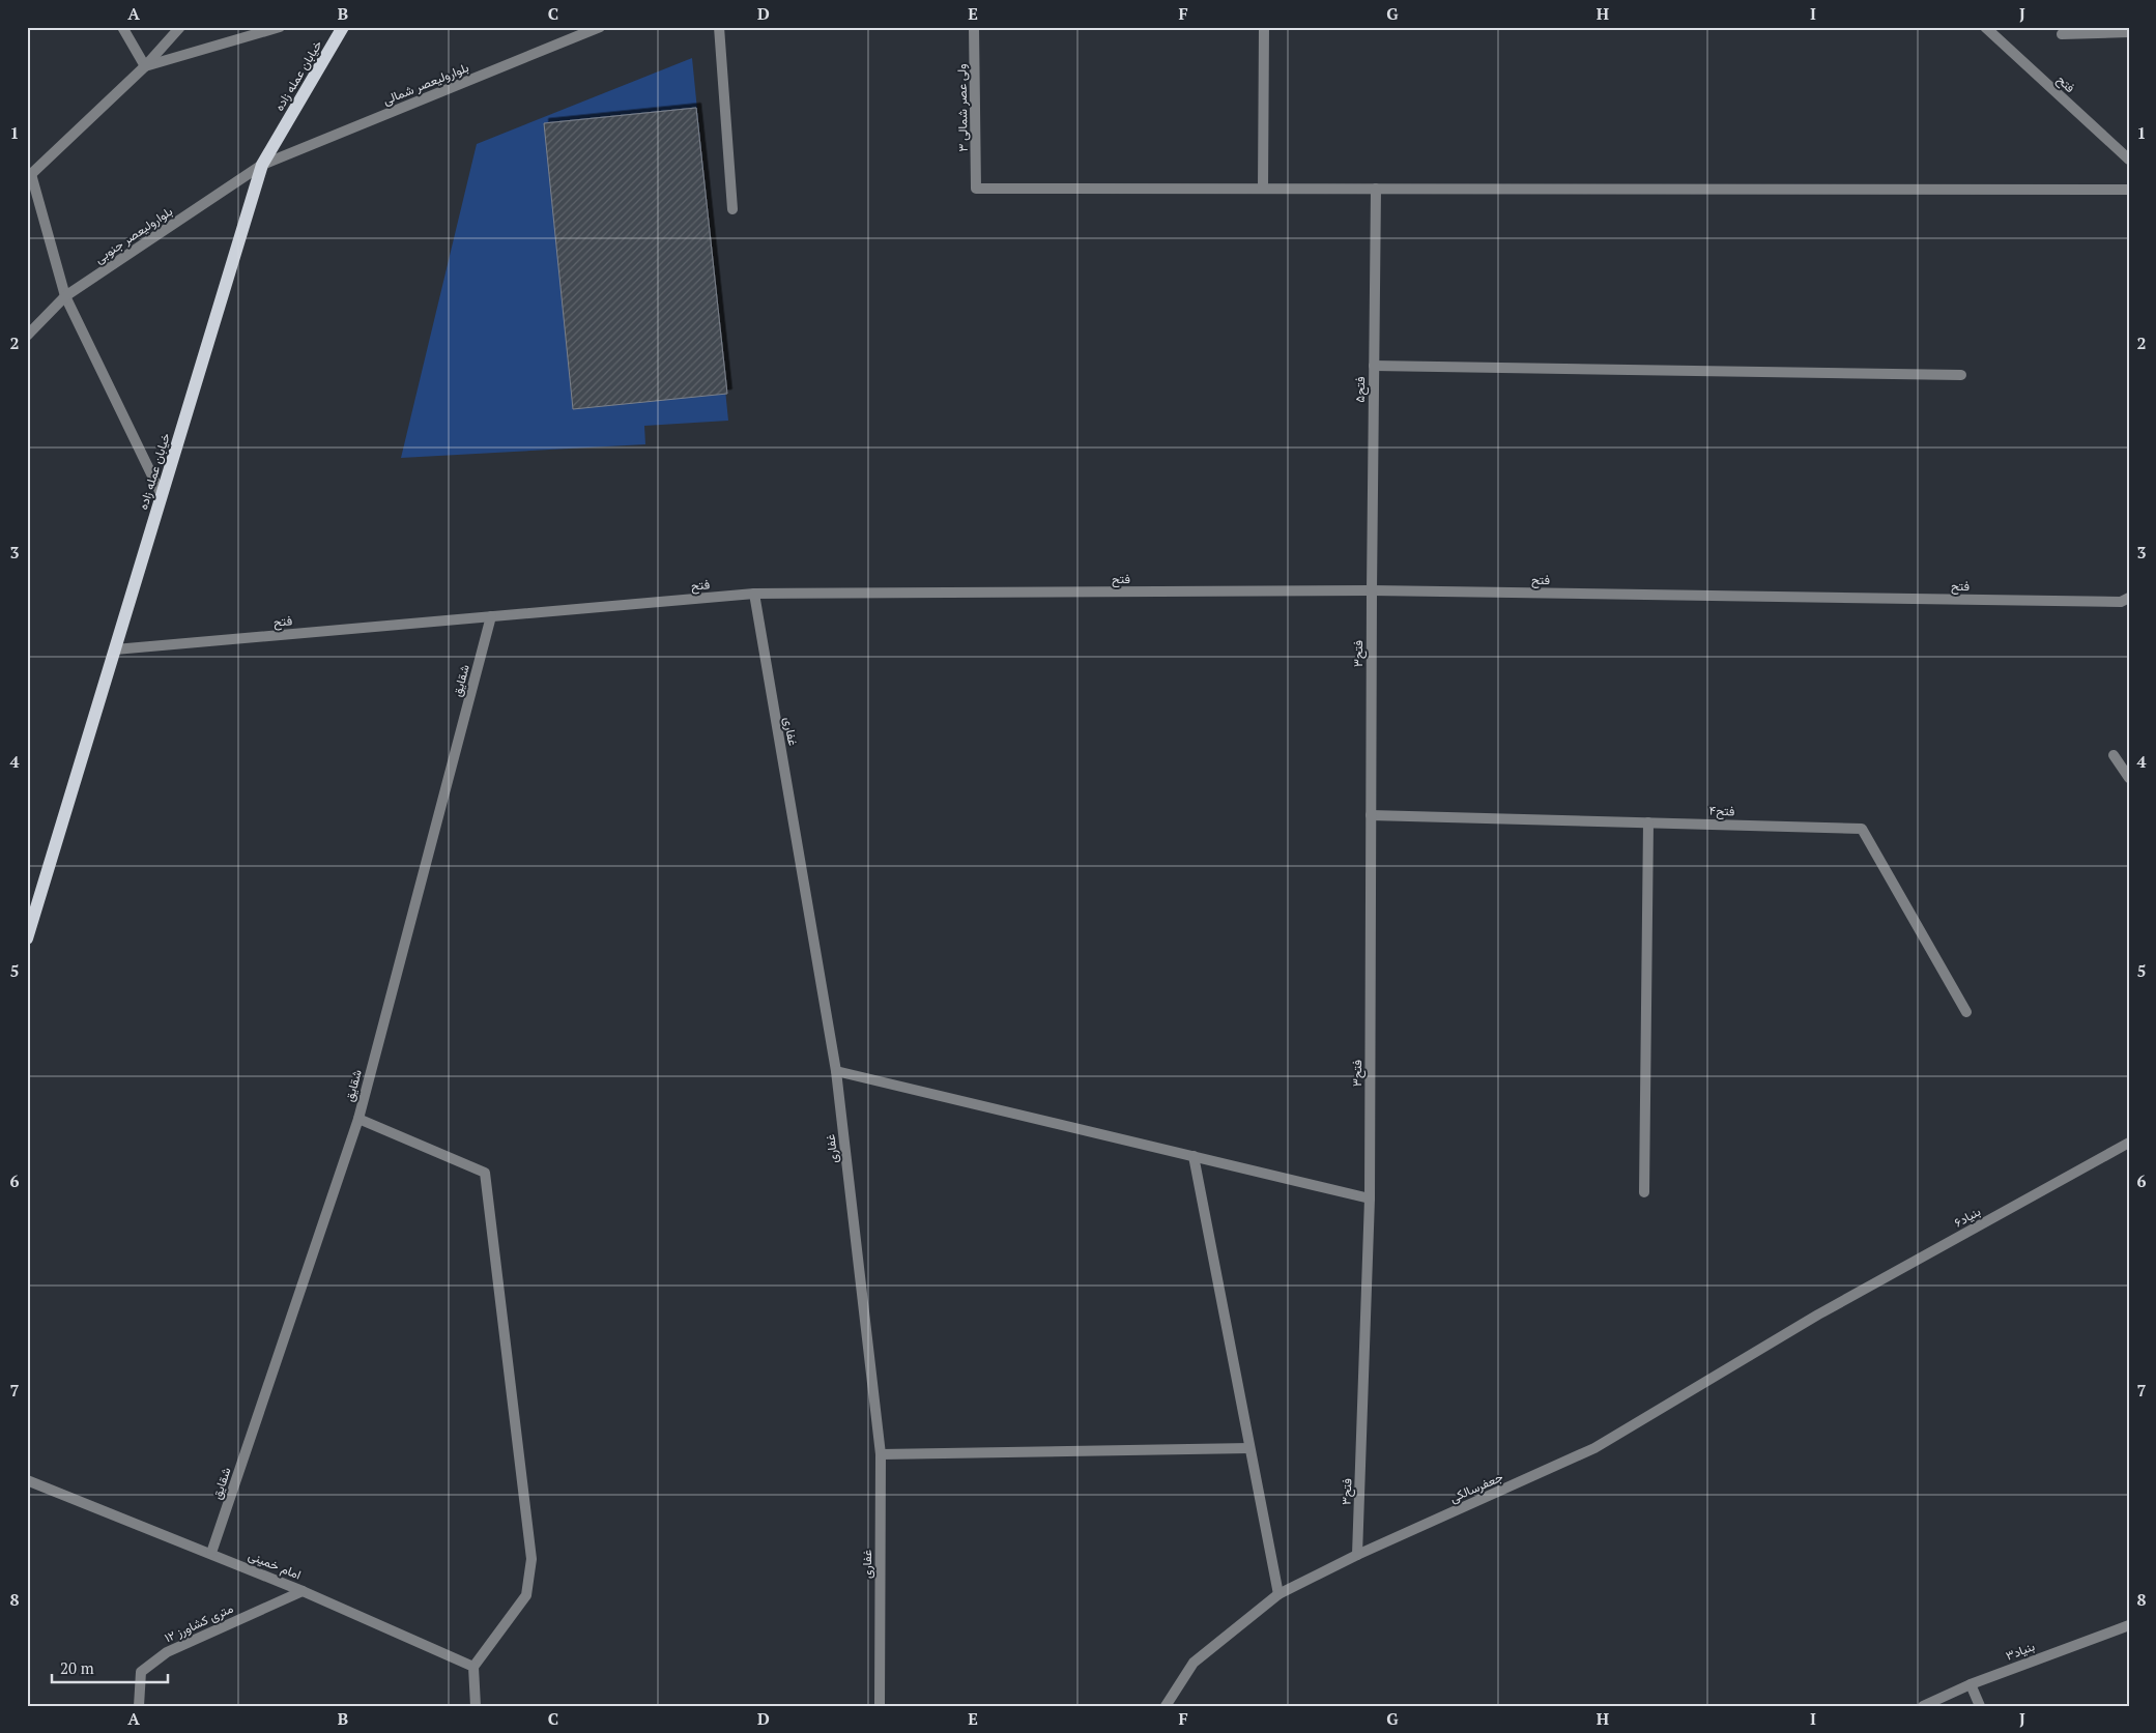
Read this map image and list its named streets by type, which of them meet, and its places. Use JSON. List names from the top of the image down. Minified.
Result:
{"streets":{"main road":["خیابان عمله زاده"],"street":["بلوارولیعصر شمالی","فتح","ولی عصر شمالی ۳","بلوارولیعصر جنوبی","فتح۵","فتح۳","شقایق","غفاری","فتح۴","بنیاد۶","جعفرسالکی","امام خمینی","۱۲ متری کشاورز","بنیاد۳"]},"crossings":[["خیابان عمله زاده","بلوارولیعصر شمالی"],["خیابان عمله زاده","فتح"],["خیابان عمله زاده","بلوارولیعصر جنوبی"],["بلوارولیعصر شمالی","بلوارولیعصر جنوبی"],["فتح","فتح۵"],["فتح","فتح۳"],["فتح","شقایق"],["فتح","غفاری"],["فتح۵","فتح۳"],["فتح۳","فتح۴"],["فتح۳","جعفرسالکی"],["شقایق","امام خمینی"],["بنیاد۶","جعفرسالکی"],["امام خمینی","۱۲ متری کشاورز"]],"scale_bar":"20 m","grid":{"columns":["A","B","C","D","E","F","G","H","I","J"],"rows":["1","2","3","4","5","6","7","8"]}}
